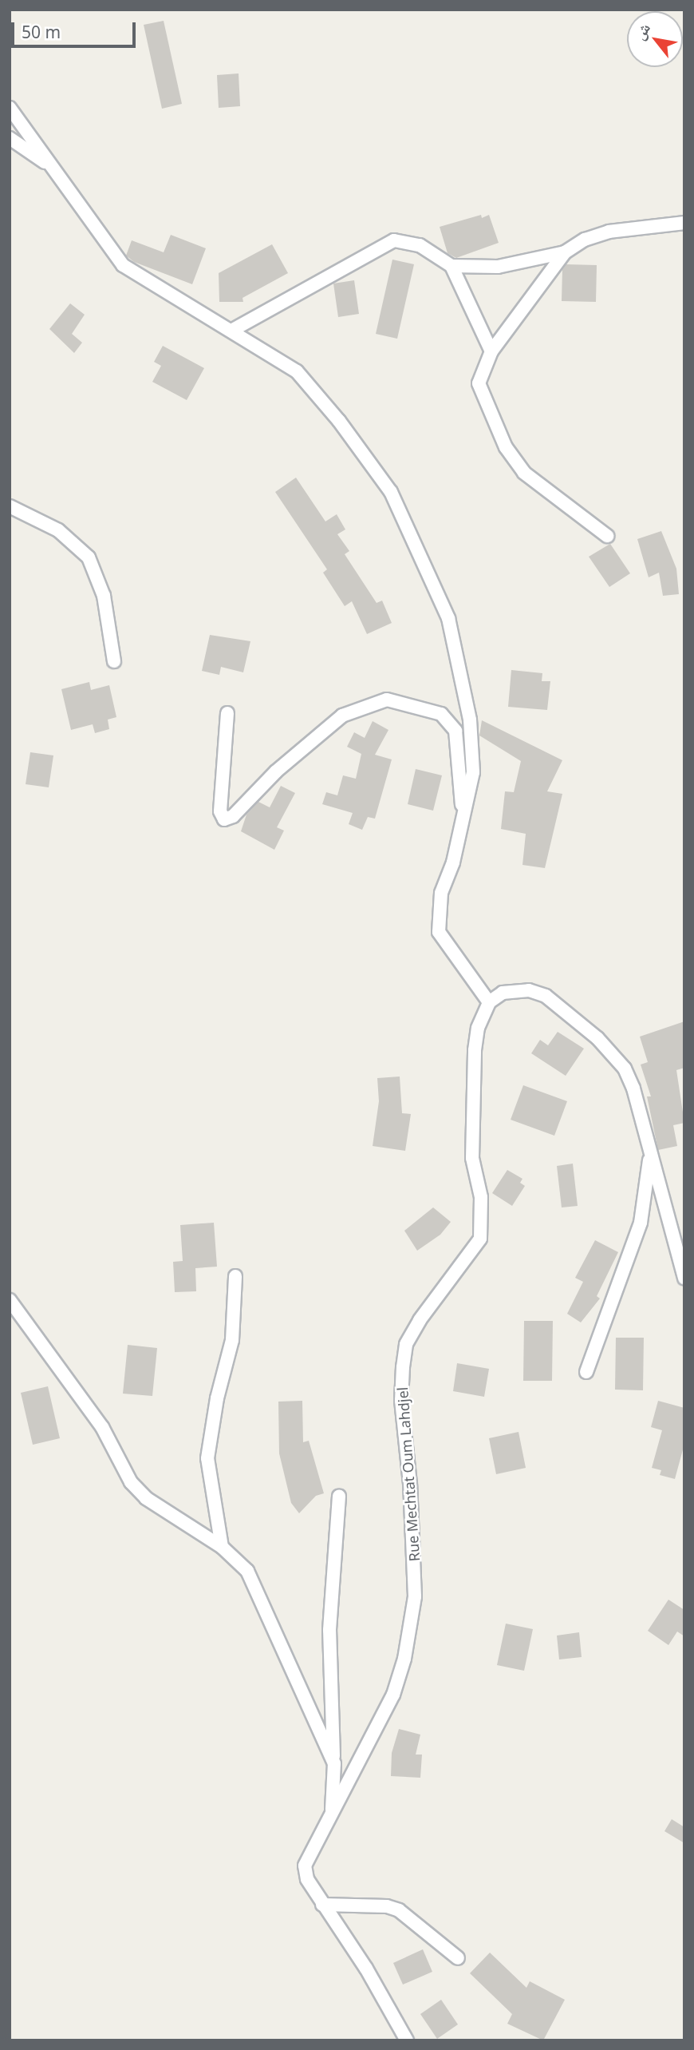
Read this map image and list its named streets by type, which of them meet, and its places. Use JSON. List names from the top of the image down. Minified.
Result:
{"streets":{"street":["Rue Mechtat Oum Lahdjel"]},"scale_bar":"50 m","north":"top left"}
